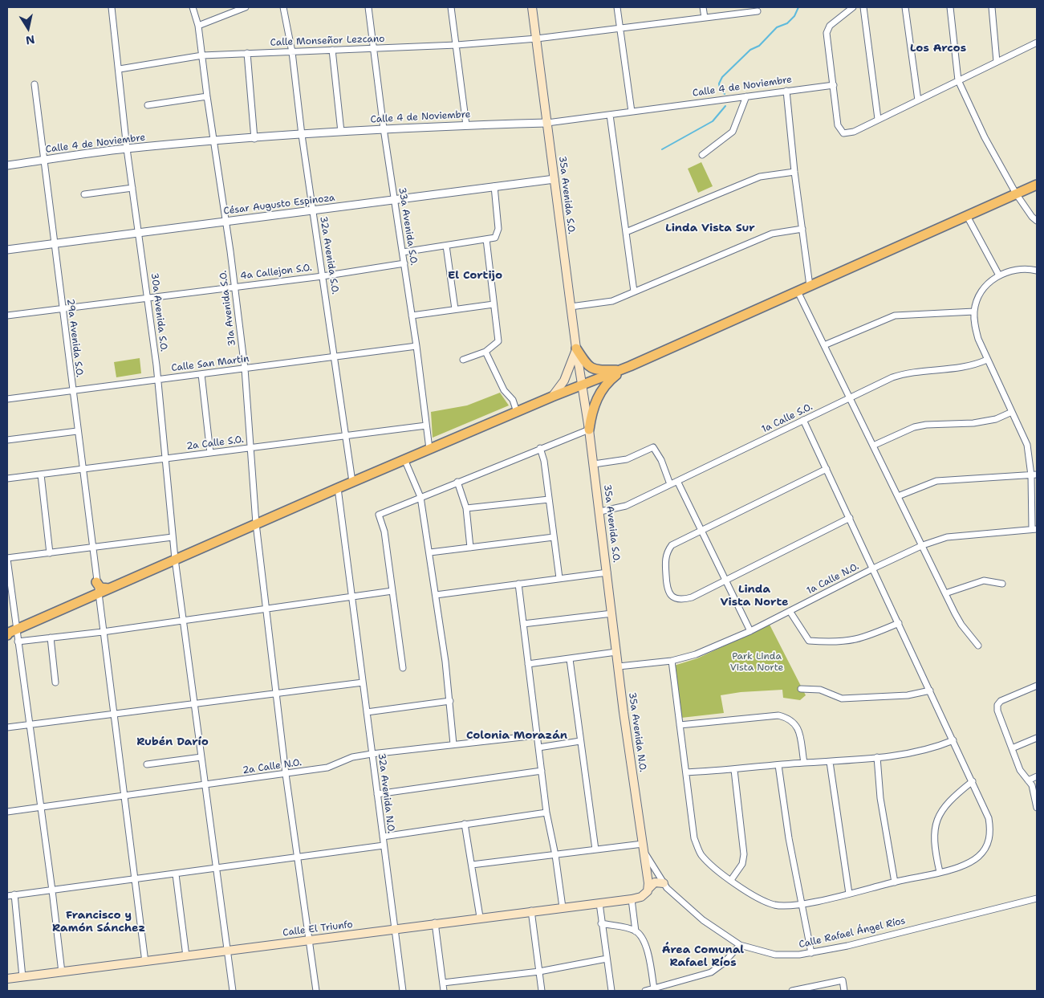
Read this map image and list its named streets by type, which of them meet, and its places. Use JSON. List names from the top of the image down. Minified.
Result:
{"streets":{"main road":["35a Avenida S.O.","35a Avenida N.O.","Calle El Triunfo"],"street":["Calle Monseñor Lezcano","Calle 4 de Noviembre","César Augusto Espinoza","33a Avenida S.O.","32a Avenida S.O.","4a Callejon S.O.","31a Avenida S.O.","30a Avenida S.O.","29a Avenida S.O.","Calle San Martin","1a Calle S.O.","2a Calle S.O.","1a Calle N.O.","2a Calle N.O.","32a Avenida N.O.","Calle Rafael Ángel Ríos"]},"crossings":[["Calle Monseñor Lezcano","35a Avenida S.O."],["Calle Monseñor Lezcano","33a Avenida S.O."],["Calle Monseñor Lezcano","32a Avenida S.O."],["Calle Monseñor Lezcano","31a Avenida S.O."],["Calle Monseñor Lezcano","30a Avenida S.O."],["Calle 4 de Noviembre","35a Avenida S.O."],["Calle 4 de Noviembre","33a Avenida S.O."],["Calle 4 de Noviembre","32a Avenida S.O."],["Calle 4 de Noviembre","31a Avenida S.O."],["Calle 4 de Noviembre","30a Avenida S.O."],["Calle 4 de Noviembre","29a Avenida S.O."],["35a Avenida S.O.","César Augusto Espinoza"],["35a Avenida S.O.","1a Calle S.O."],["35a Avenida S.O.","35a Avenida N.O."],["César Augusto Espinoza","33a Avenida S.O."],["César Augusto Espinoza","32a Avenida S.O."],["César Augusto Espinoza","31a Avenida S.O."],["César Augusto Espinoza","30a Avenida S.O."],["César Augusto Espinoza","29a Avenida S.O."],["33a Avenida S.O.","4a Callejon S.O."],["33a Avenida S.O.","Calle San Martin"],["33a Avenida S.O.","2a Calle S.O."],["32a Avenida S.O.","4a Callejon S.O."],["32a Avenida S.O.","Calle San Martin"],["32a Avenida S.O.","2a Calle S.O."],["4a Callejon S.O.","31a Avenida S.O."],["4a Callejon S.O.","30a Avenida S.O."],["4a Callejon S.O.","29a Avenida S.O."],["31a Avenida S.O.","Calle San Martin"],["31a Avenida S.O.","2a Calle S.O."],["31a Avenida S.O.","2a Calle N.O."],["31a Avenida S.O.","Calle El Triunfo"],["30a Avenida S.O.","Calle San Martin"],["30a Avenida S.O.","2a Calle S.O."],["30a Avenida S.O.","2a Calle N.O."],["30a Avenida S.O.","Calle El Triunfo"],["29a Avenida S.O.","Calle San Martin"],["29a Avenida S.O.","2a Calle S.O."],["29a Avenida S.O.","2a Calle N.O."],["29a Avenida S.O.","Calle El Triunfo"],["1a Calle N.O.","35a Avenida N.O."],["35a Avenida N.O.","Calle El Triunfo"],["35a Avenida N.O.","Calle Rafael Ángel Ríos"],["2a Calle N.O.","32a Avenida N.O."],["32a Avenida N.O.","Calle El Triunfo"],["Calle El Triunfo","Calle Rafael Ángel Ríos"]],"districts":["Los Arcos","Linda Vista Sur","El Cortijo","Linda Vista Norte","Colonia Morazán","Rubén Darío","Francisco y Ramón Sánchez","Área Comunal Rafael Ríos"],"parks":["Park Linda Vista Norte"],"north":"bottom"}
